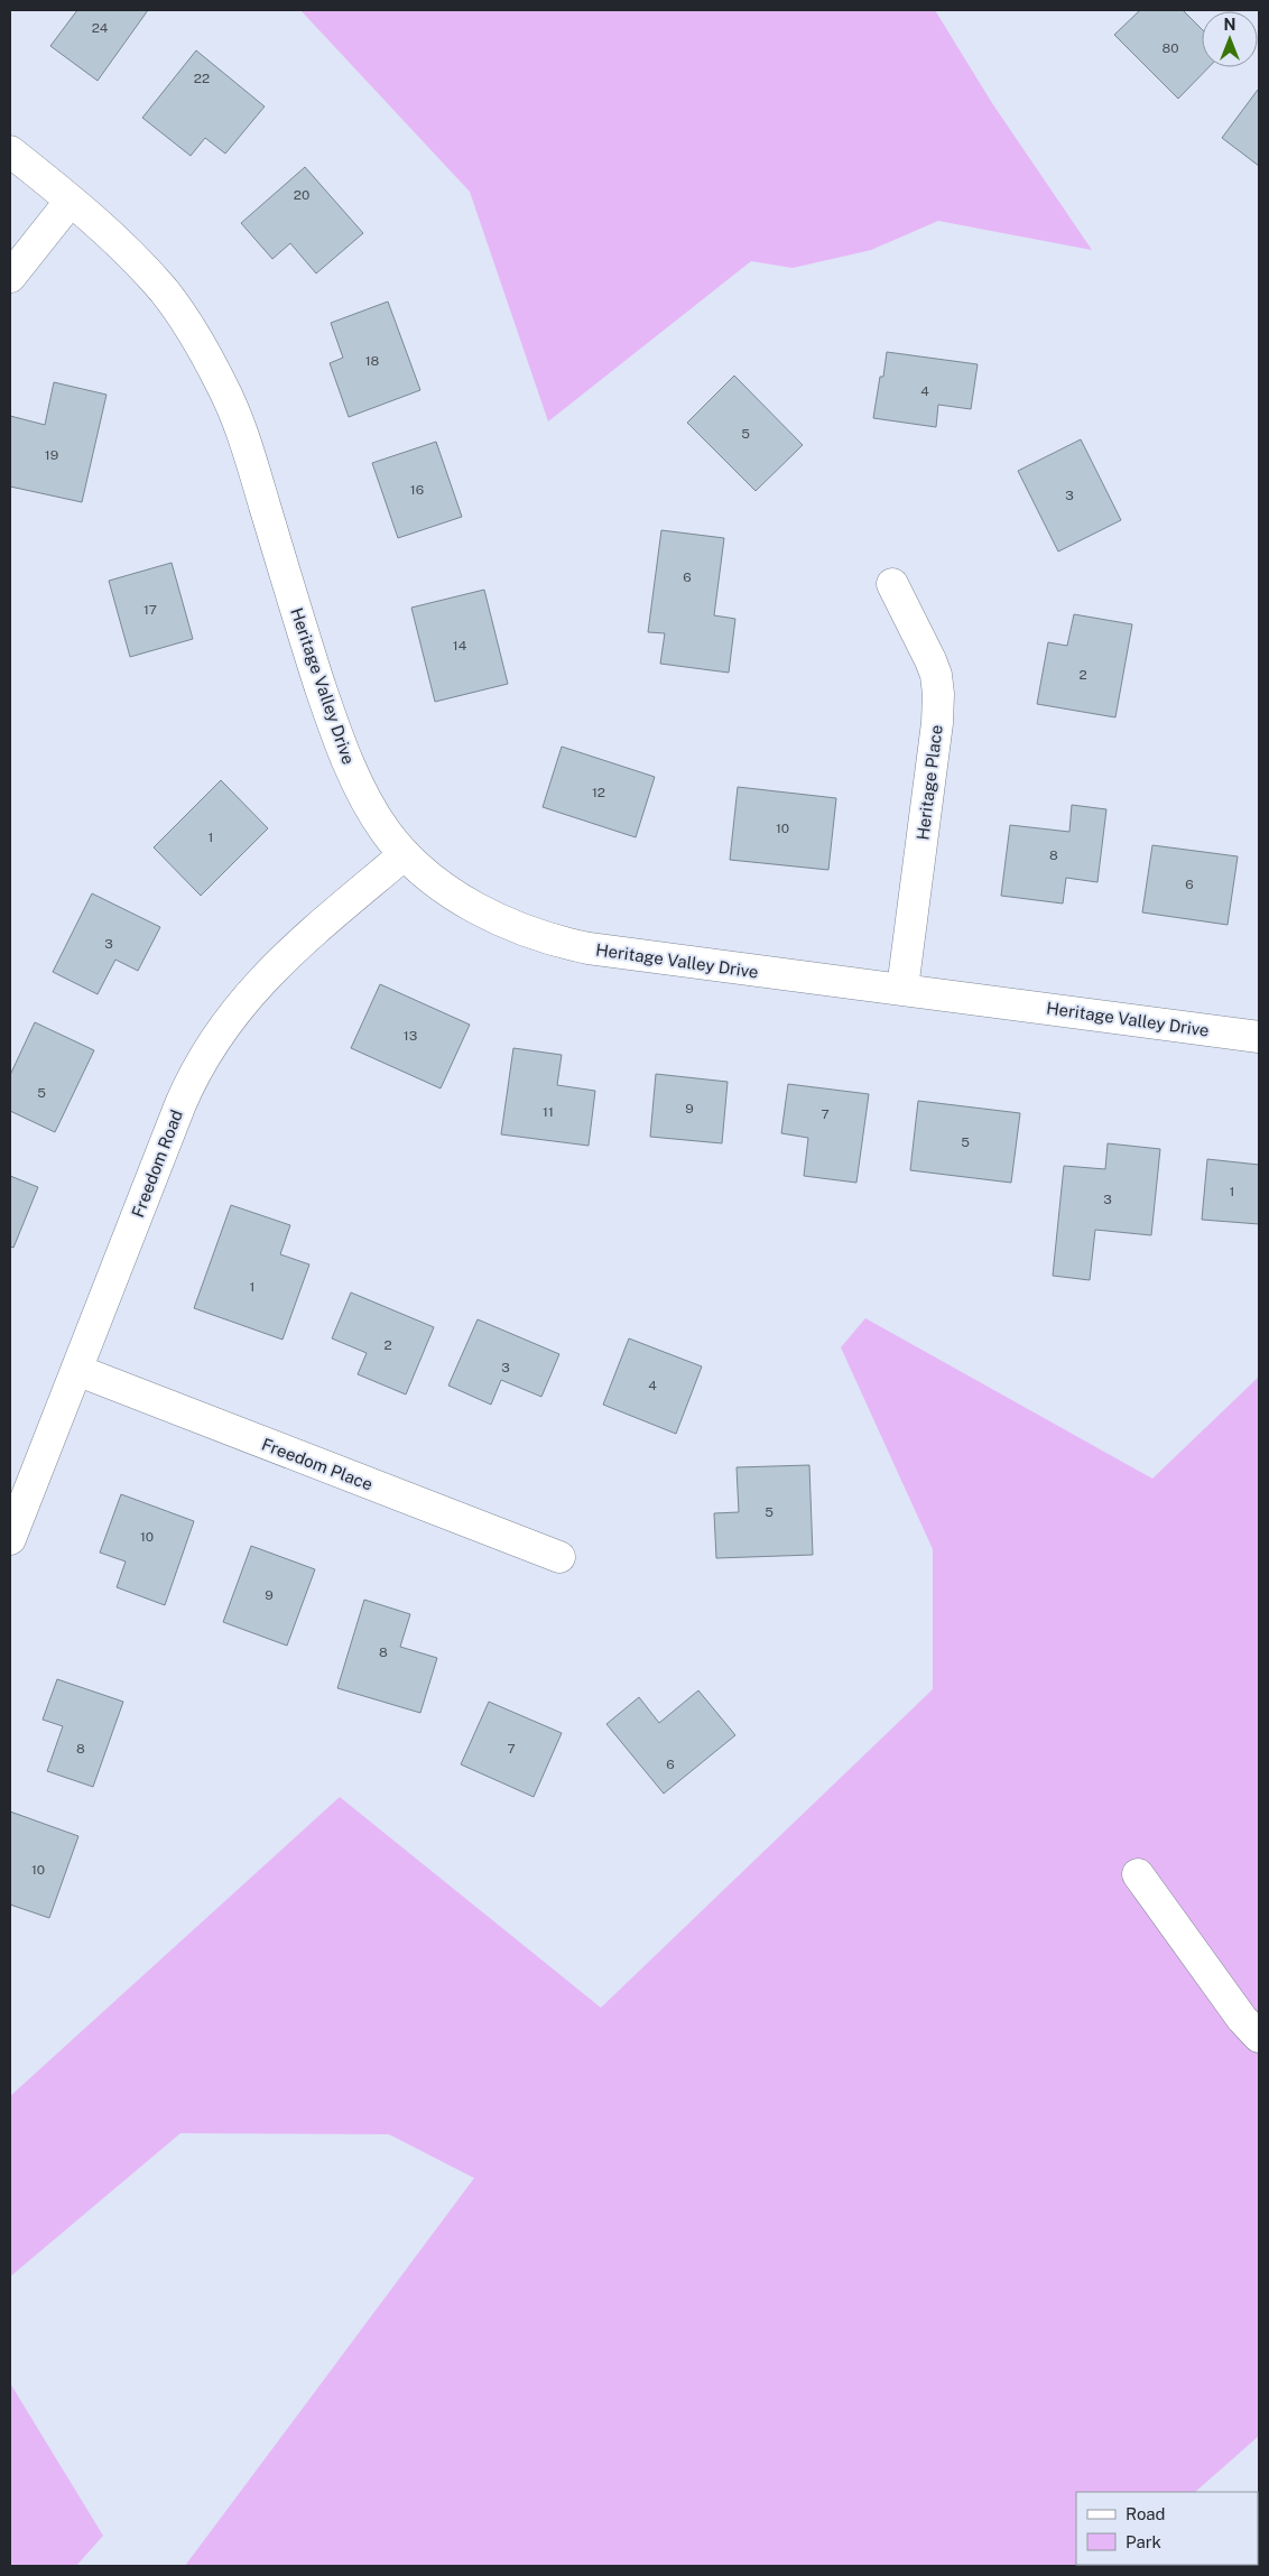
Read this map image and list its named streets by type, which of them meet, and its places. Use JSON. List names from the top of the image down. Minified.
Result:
{"streets":{"street":["Heritage Valley Drive","Heritage Place","Freedom Road","Freedom Place"]},"crossings":[["Heritage Valley Drive","Heritage Place"],["Heritage Valley Drive","Freedom Road"],["Freedom Road","Freedom Place"]],"house_numbers":["24","80","22","20","18","4","5","19","16","3","6","17","14","2","12","10","1","8","6","3","13","5","9","11","7","5","1","3","1","2","3","4","5","10","9","8","8","7","6","10"],"legend":["Road","Park"],"north":"top"}
